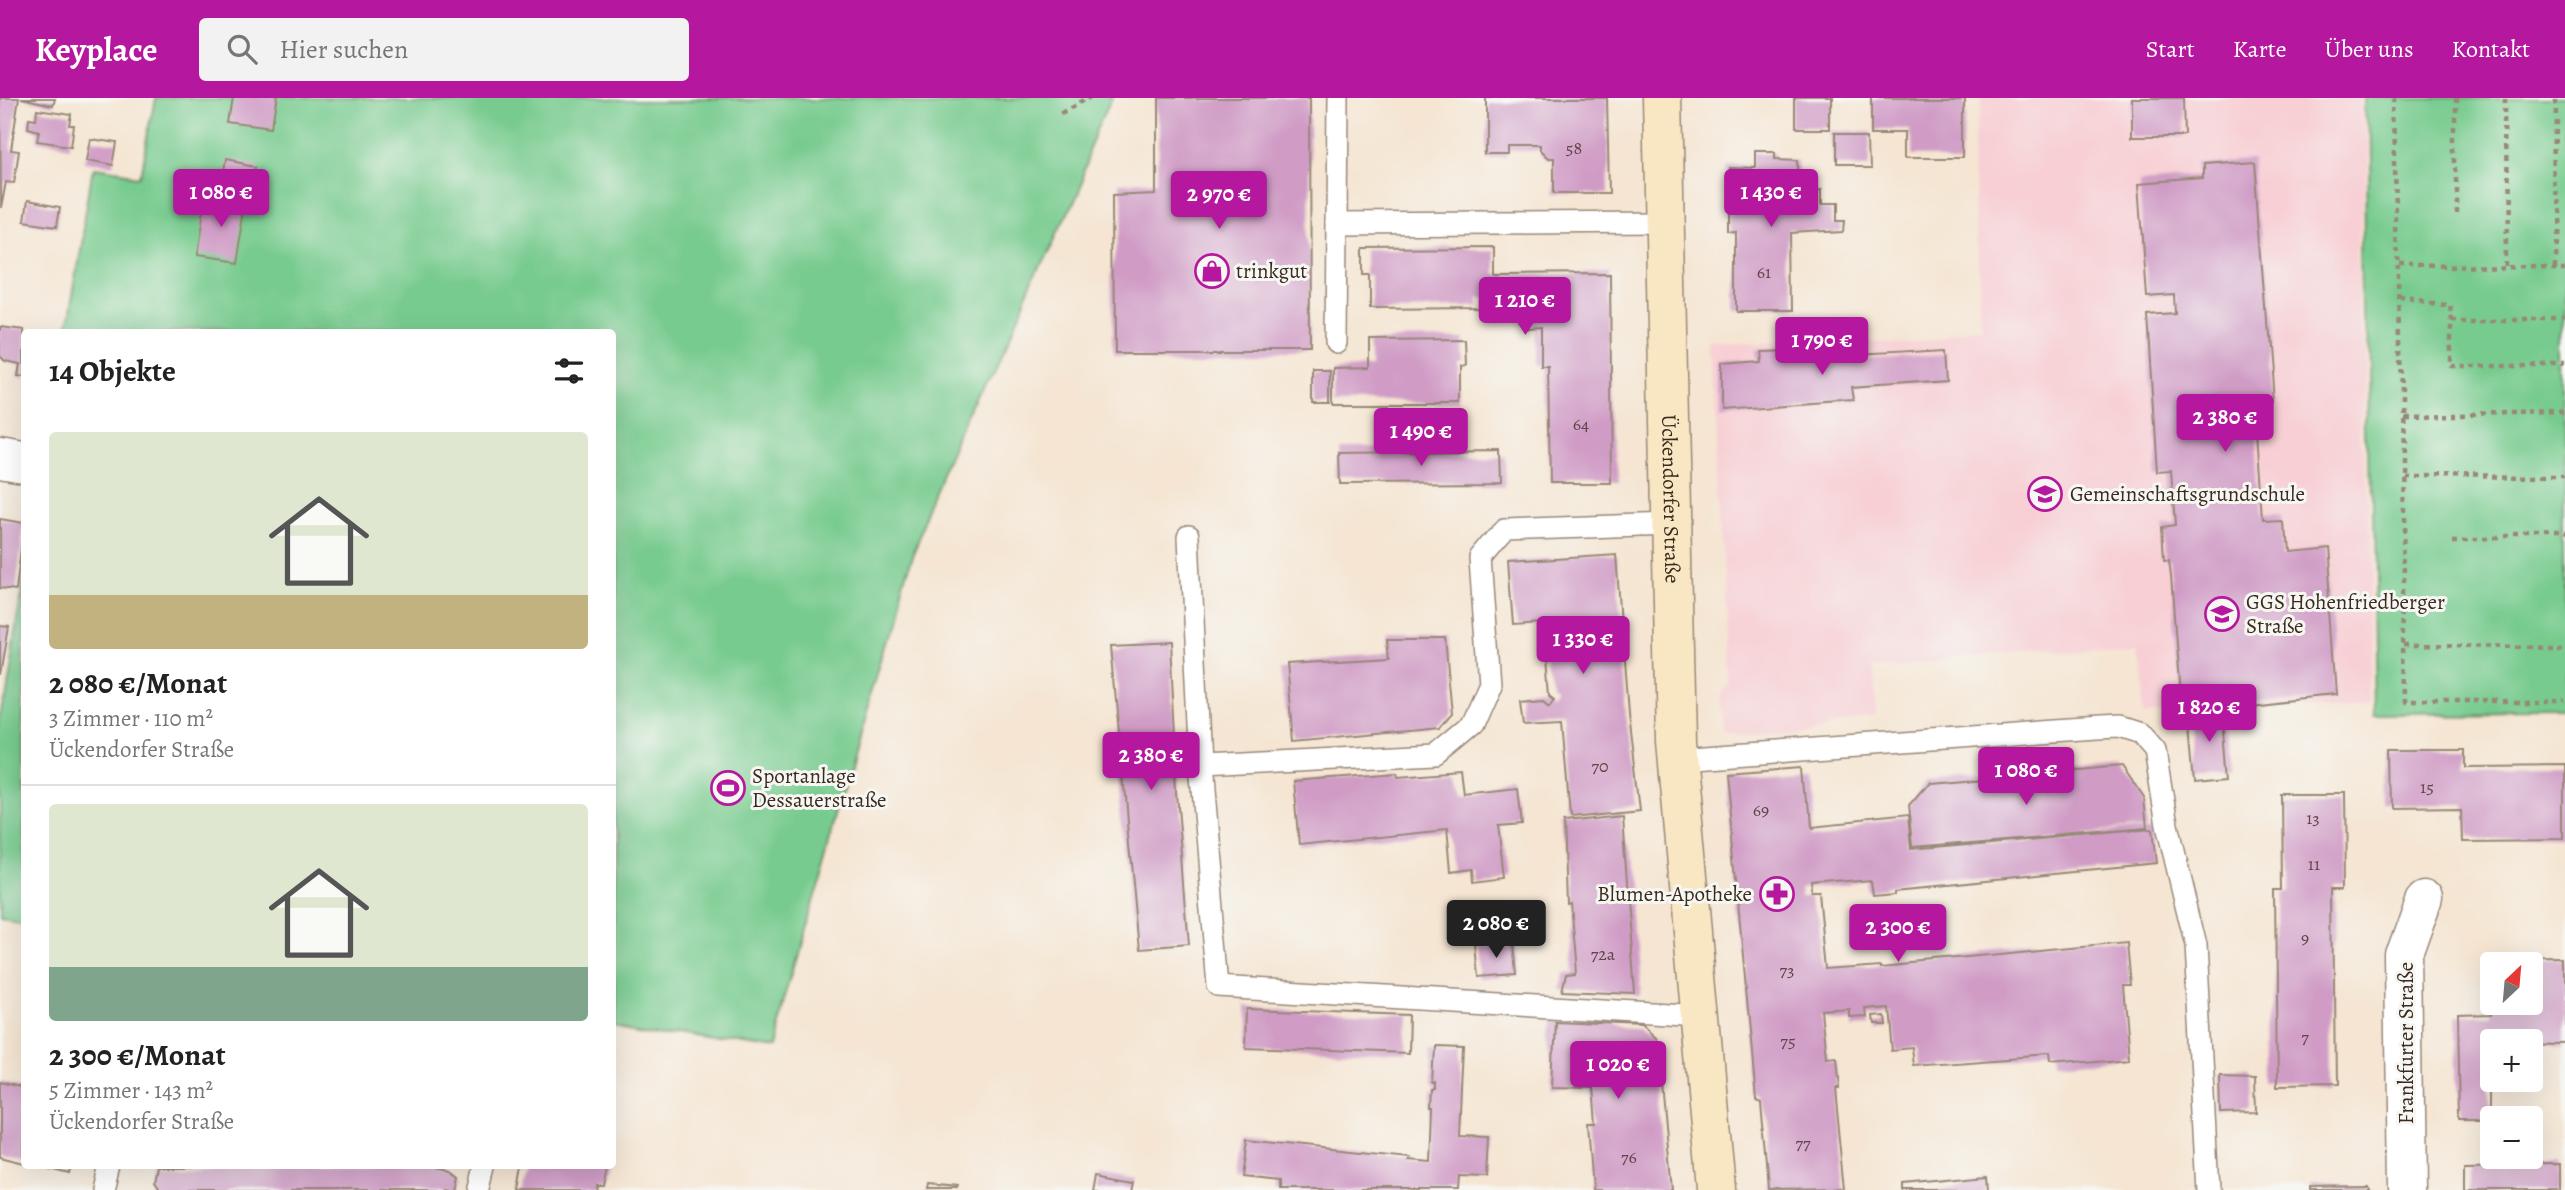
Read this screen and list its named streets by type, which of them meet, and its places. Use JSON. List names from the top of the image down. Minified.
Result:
{"streets":{"main road":["Ückendorfer Straße"],"street":["Frankfurter Straße"]},"places":{"shop":["trinkgut"],"school or university":["Gemeinschaftsgrundschule","GGS Hohenfriedberger Straße"],"sports":["Sportanlage Dessauerstraße"],"pharmacy":["Blumen-Apotheke"]},"house_numbers":["58","61","64","70","15","69","13","11","9","72a","73","7","75","77","76"],"north":"top right","page":{"header":"Keyplace","search":"Hier suchen","nav":["Start","Karte","Über uns","Kontakt"],"price":["1 080 €","1 430 €","2 970 €","1 210 €","1 790 €","2 380 €","1 490 €","1 330 €","1 820 €","2 380 €","1 080 €","2 080 €","2 300 €","1 020 €"],"heading":"14 Objekte","list":[{"name":"2 080 €/Monat","note":"3 Zimmer · 110 m² · Ückendorfer Straße"},{"name":"2 300 €/Monat","note":"5 Zimmer · 143 m² · Ückendorfer Straße"}],"map_buttons":["+","−"]}}
